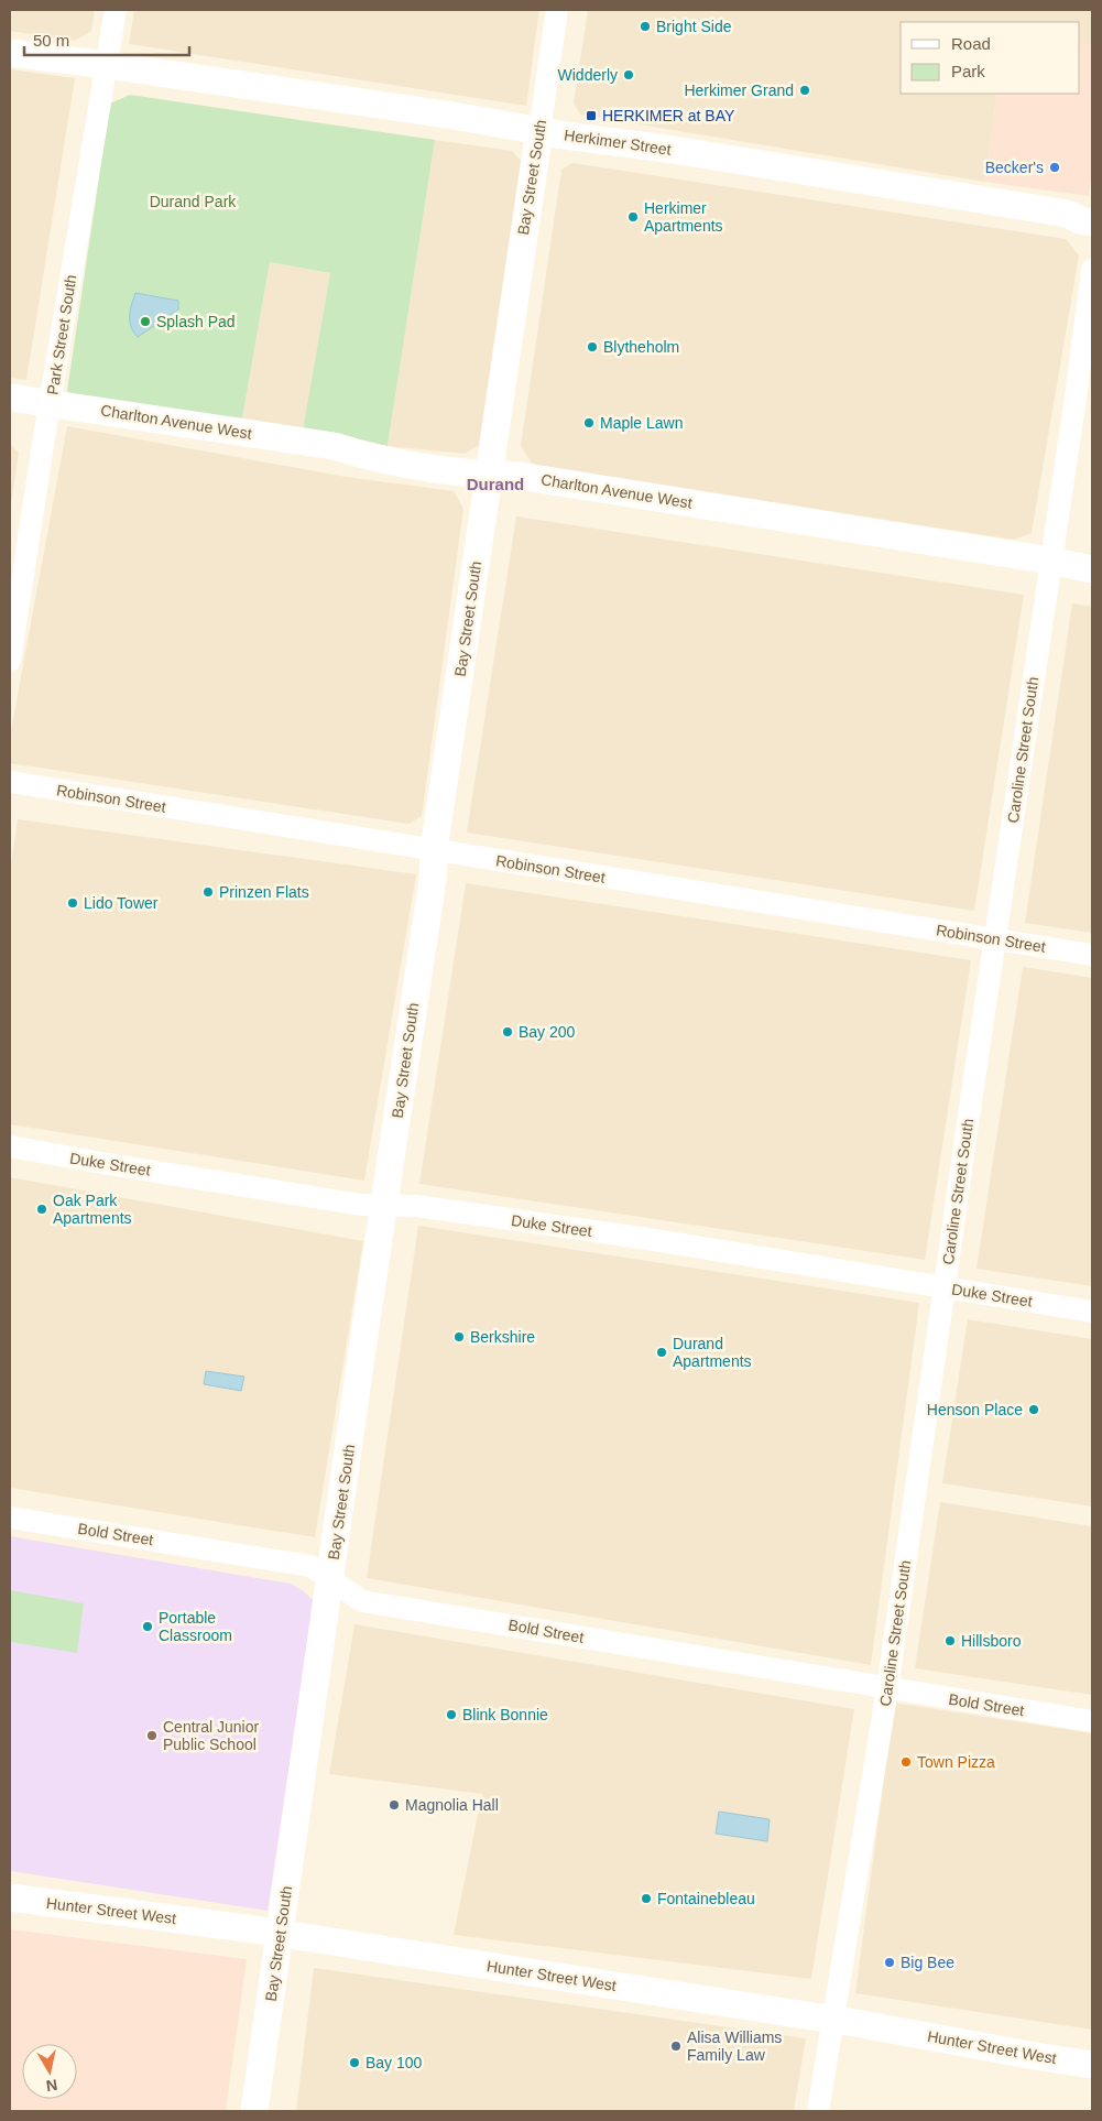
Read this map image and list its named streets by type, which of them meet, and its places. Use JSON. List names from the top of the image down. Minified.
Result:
{"streets":{"street":["Herkimer Street","Bay Street South","Park Street South","Charlton Avenue West","Caroline Street South","Robinson Street","Duke Street","Bold Street","Hunter Street West"]},"crossings":[["Herkimer Street","Bay Street South"],["Herkimer Street","Park Street South"],["Bay Street South","Charlton Avenue West"],["Bay Street South","Robinson Street"],["Bay Street South","Duke Street"],["Bay Street South","Bold Street"],["Bay Street South","Hunter Street West"],["Park Street South","Charlton Avenue West"],["Charlton Avenue West","Caroline Street South"],["Caroline Street South","Robinson Street"],["Caroline Street South","Duke Street"],["Caroline Street South","Bold Street"],["Caroline Street South","Hunter Street West"]],"districts":["Durand"],"parks":["Durand Park"],"places":{"other":["Bright Side","Widderly","Herkimer Grand","Becker's","Herkimer Apartments","Splash Pad","Blytheholm","Maple Lawn","Prinzen Flats","Lido Tower","Bay 200","Oak Park Apartments","Berkshire","Durand Apartments","Henson Place","Portable Classroom","Hillsboro","Blink Bonnie","Central Junior Public School","Town Pizza","Magnolia Hall","Fontainebleau","Big Bee","Alisa Williams Family Law","Bay 100"],"transit":["HERKIMER at BAY"]},"legend":["Road","Park"],"scale_bar":"50 m","north":"bottom"}
